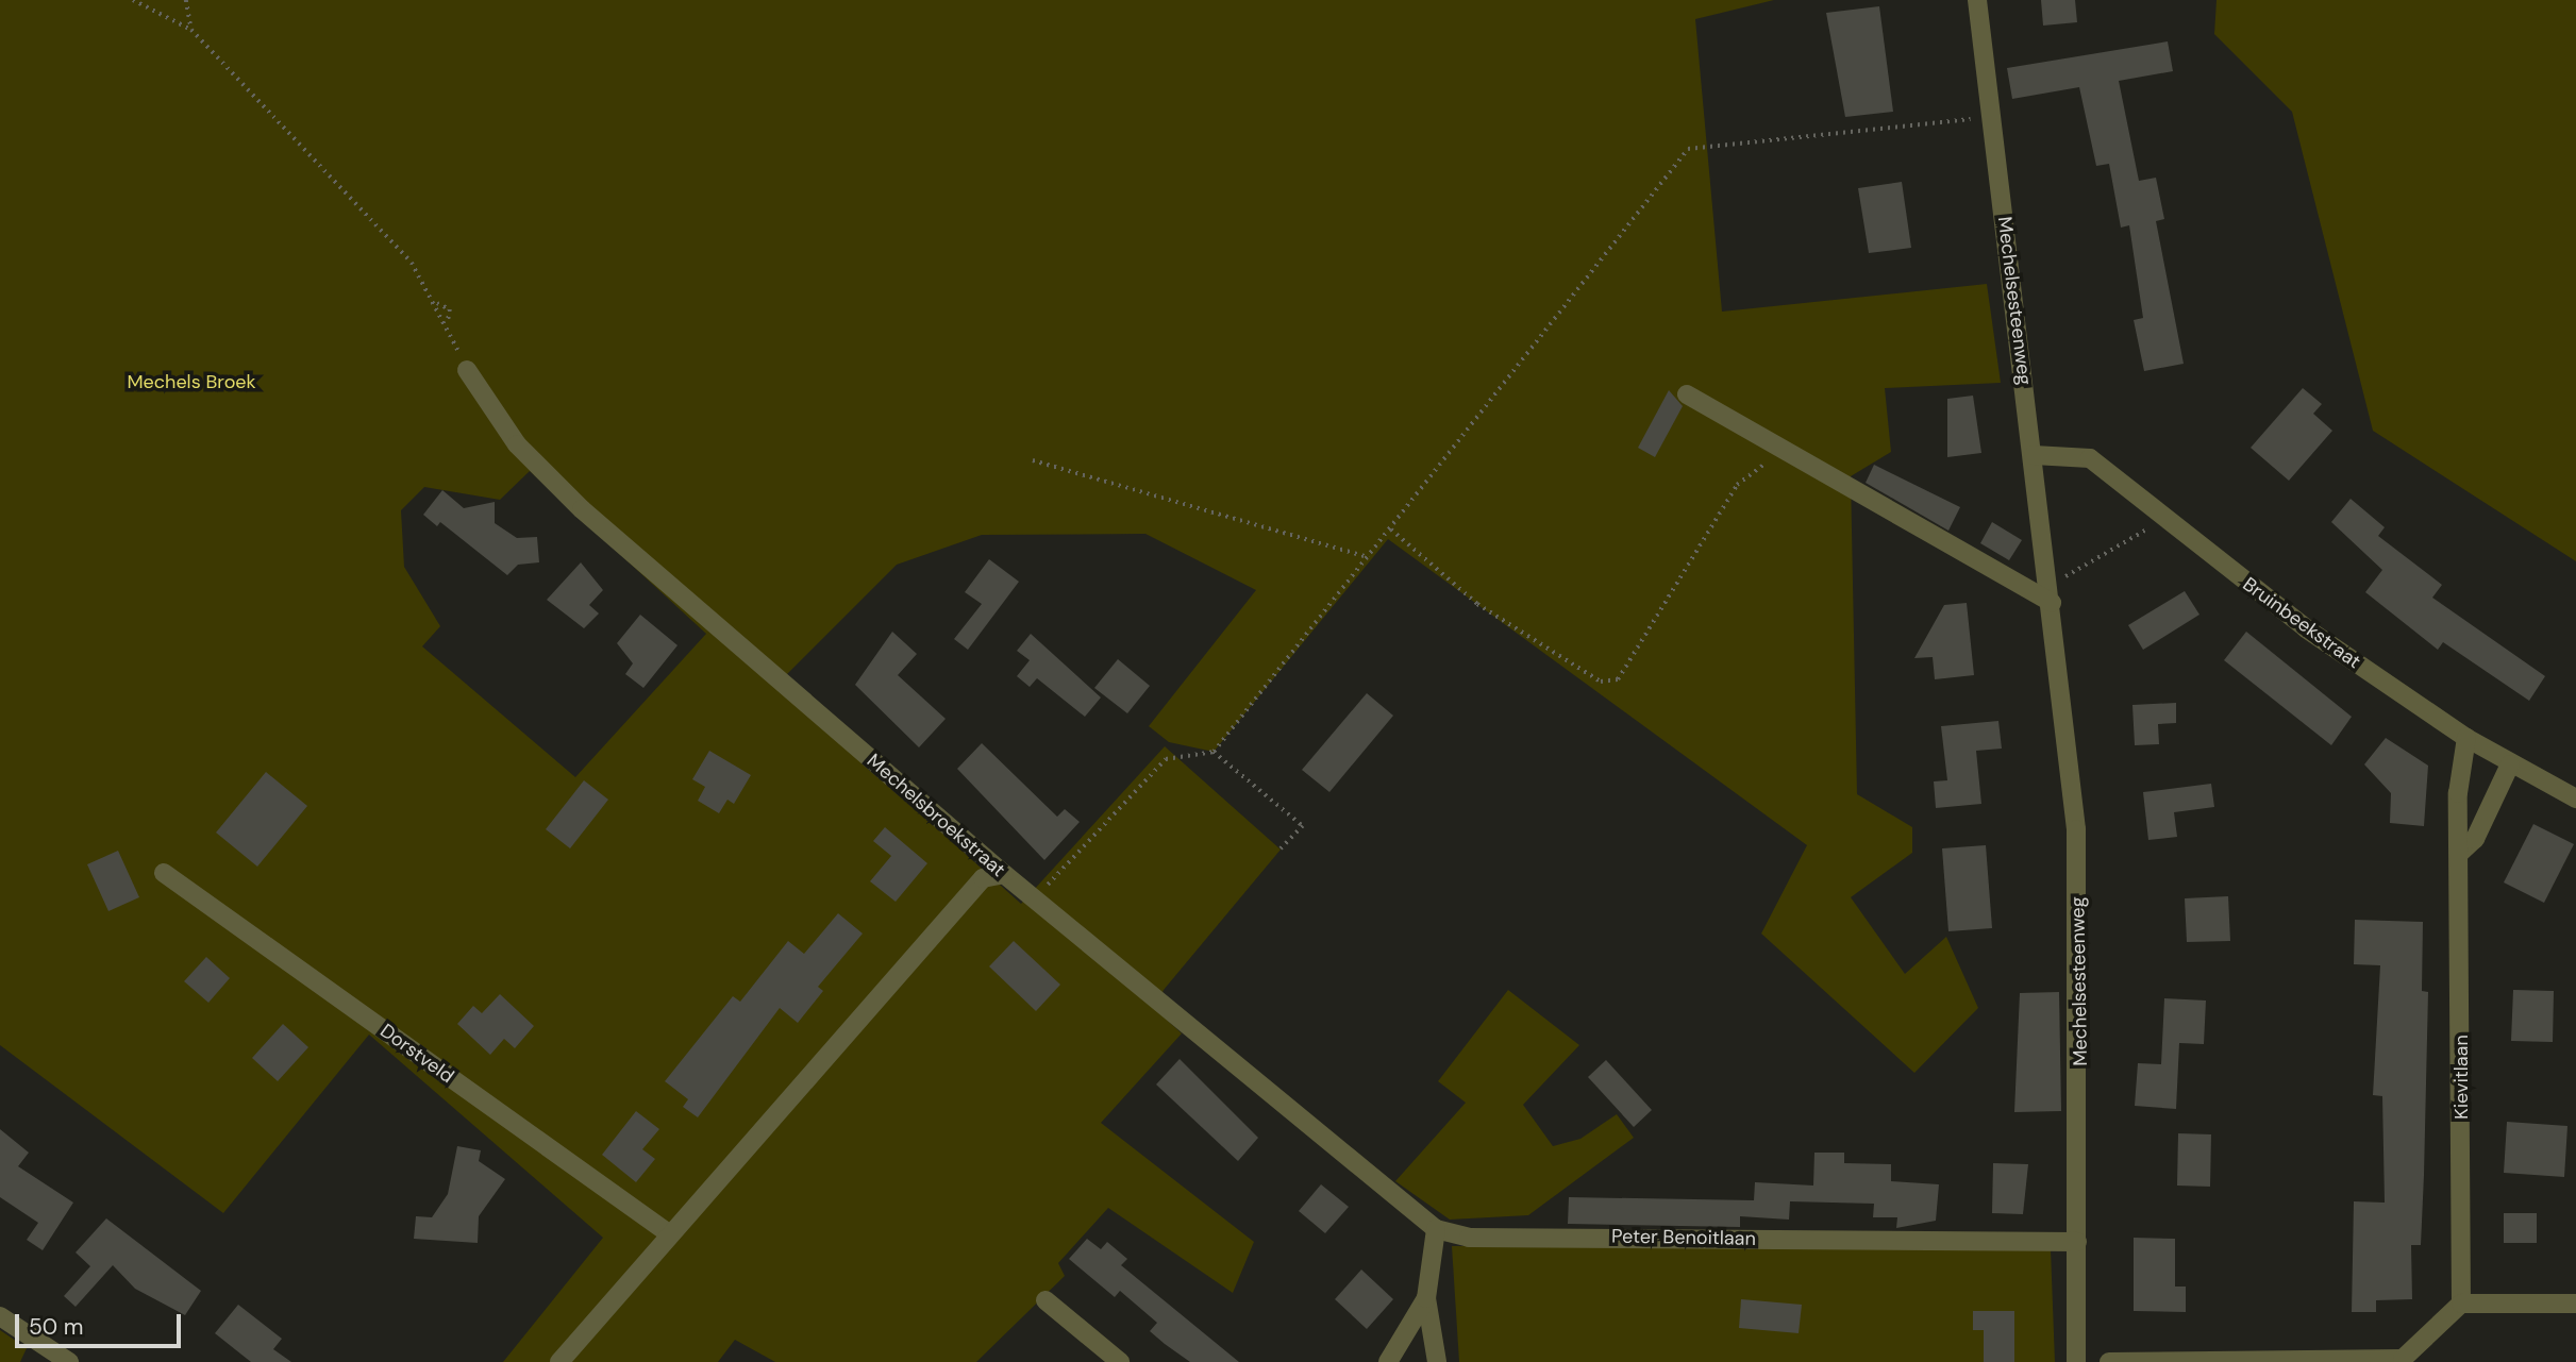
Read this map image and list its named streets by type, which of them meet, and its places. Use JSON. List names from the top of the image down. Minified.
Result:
{"streets":{"street":["Mechelsesteenweg","Bruinbeekstraat","Mechelsbroekstraat","Dorstveld","Kievitlaan","Peter Benoitlaan"]},"crossings":[["Mechelsesteenweg","Bruinbeekstraat"],["Mechelsesteenweg","Peter Benoitlaan"],["Bruinbeekstraat","Kievitlaan"],["Mechelsbroekstraat","Peter Benoitlaan"]],"parks":["Mechels Broek"],"scale_bar":"50 m"}
